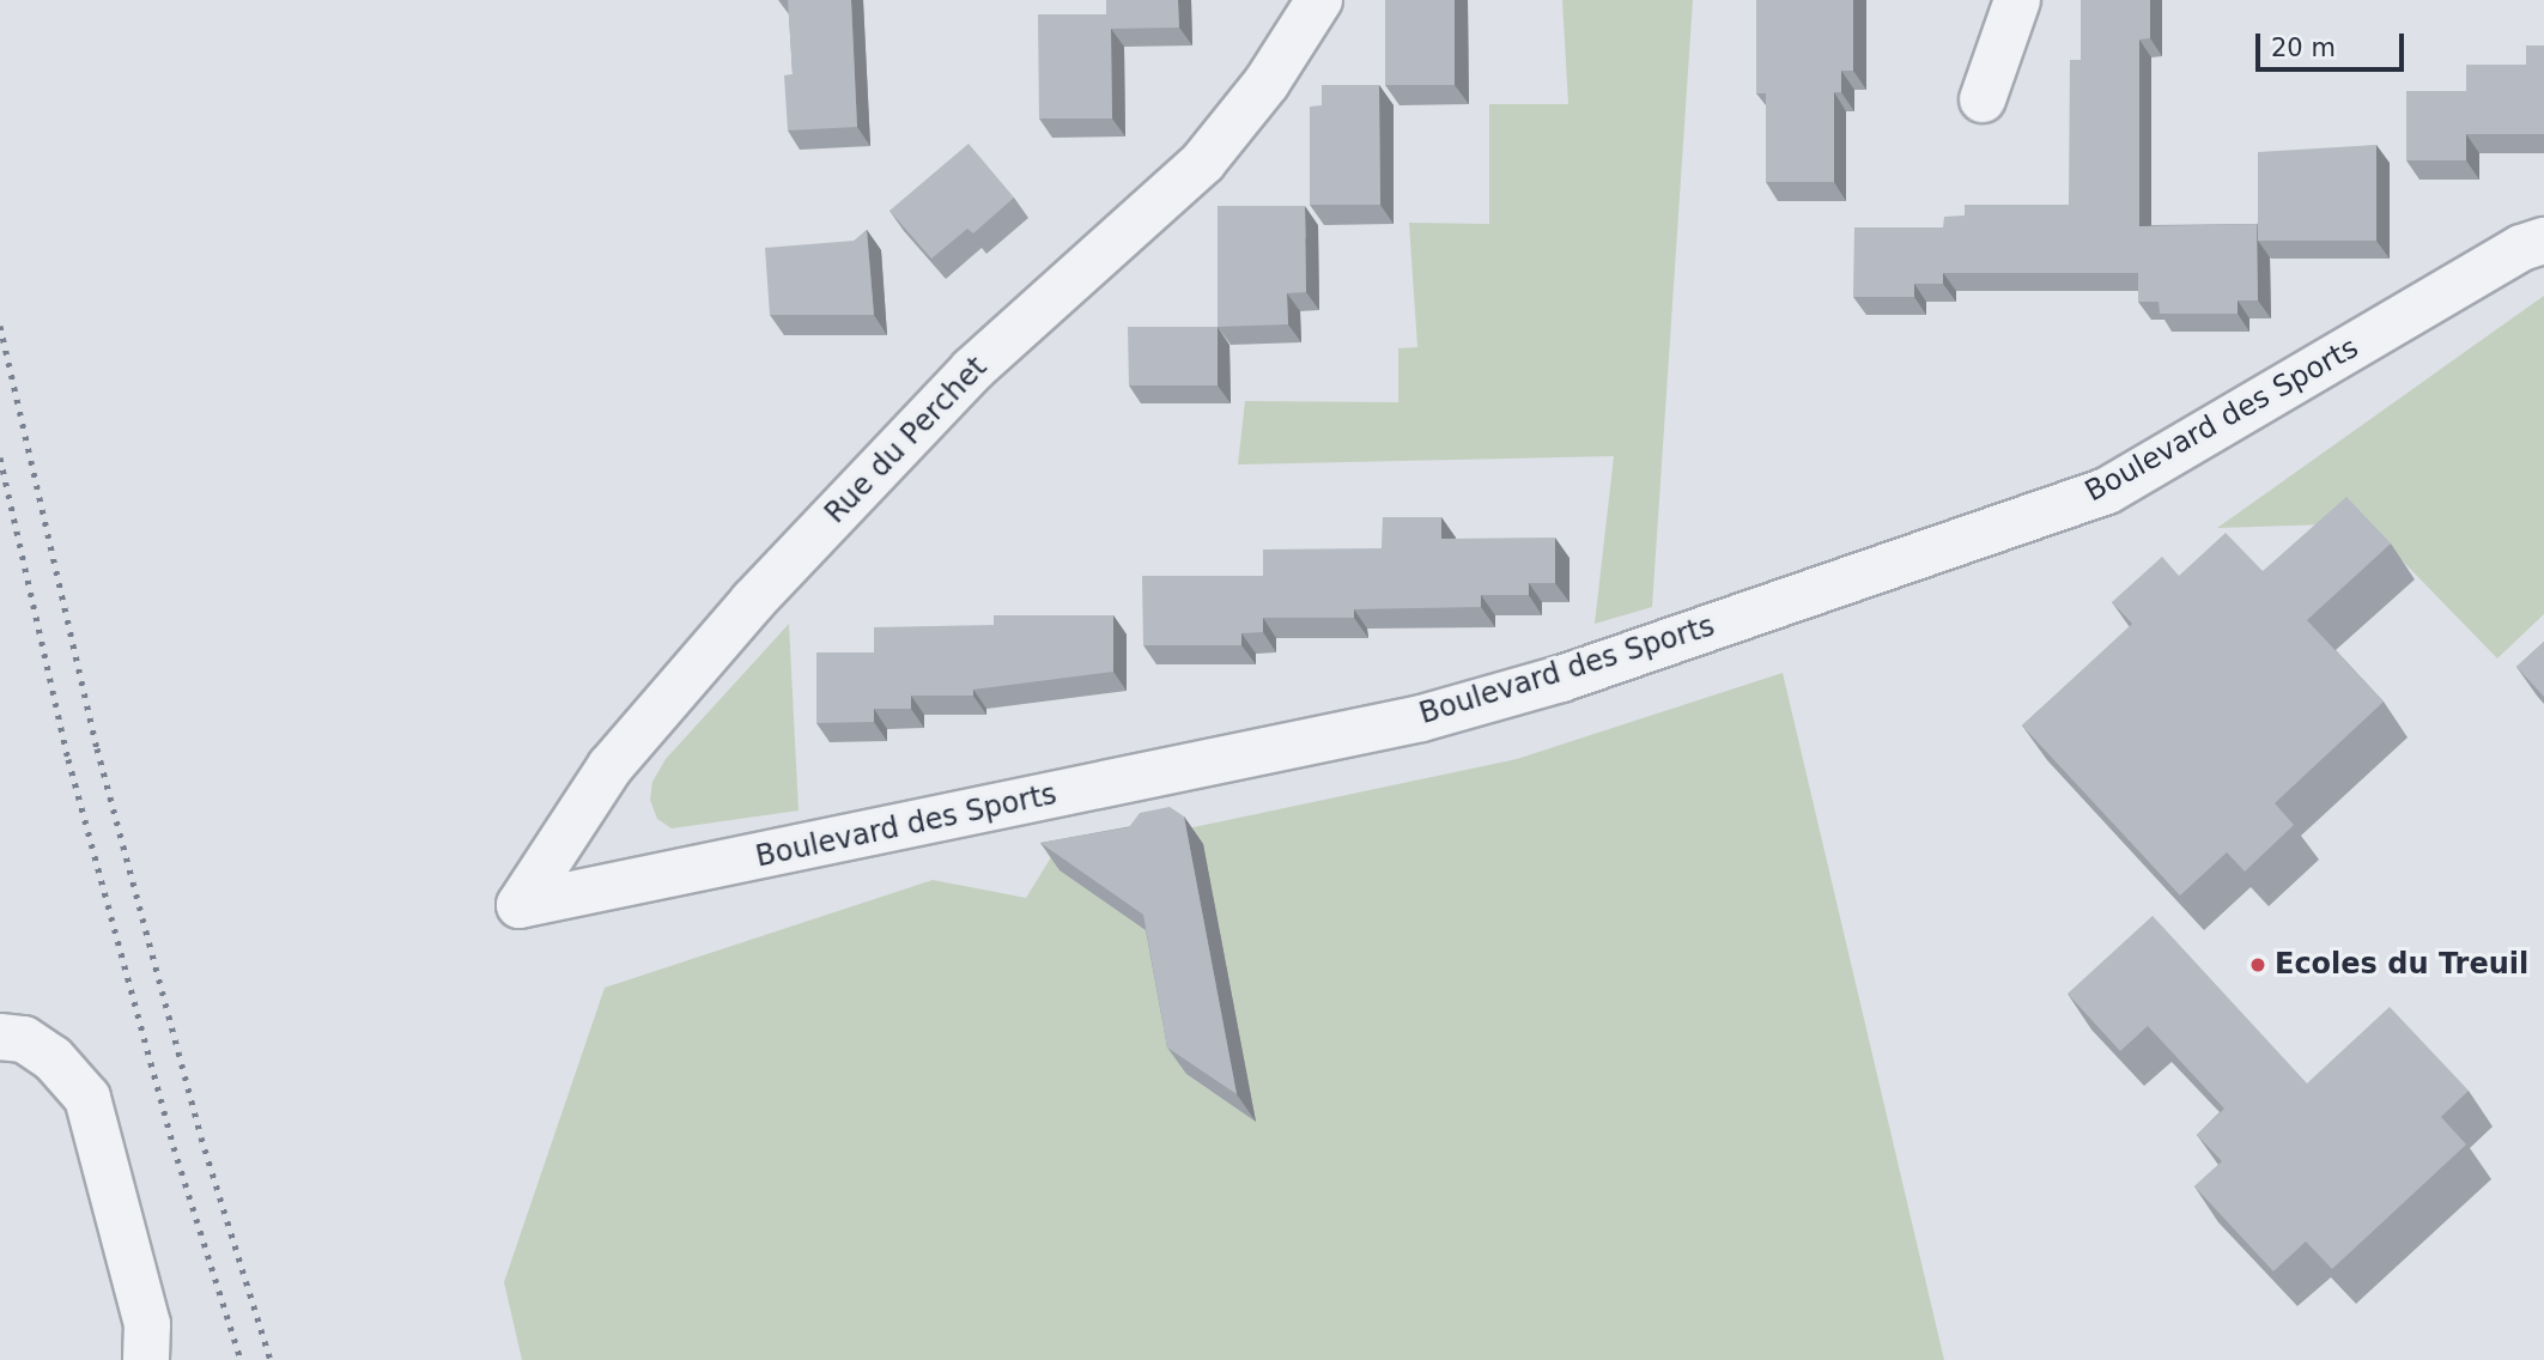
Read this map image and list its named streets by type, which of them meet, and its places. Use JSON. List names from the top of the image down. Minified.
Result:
{"streets":{"street":["Boulevard des Sports","Rue du Perchet"]},"crossings":[["Boulevard des Sports","Rue du Perchet"]],"places":["Ecoles du Treuil"],"scale_bar":"20 m"}
